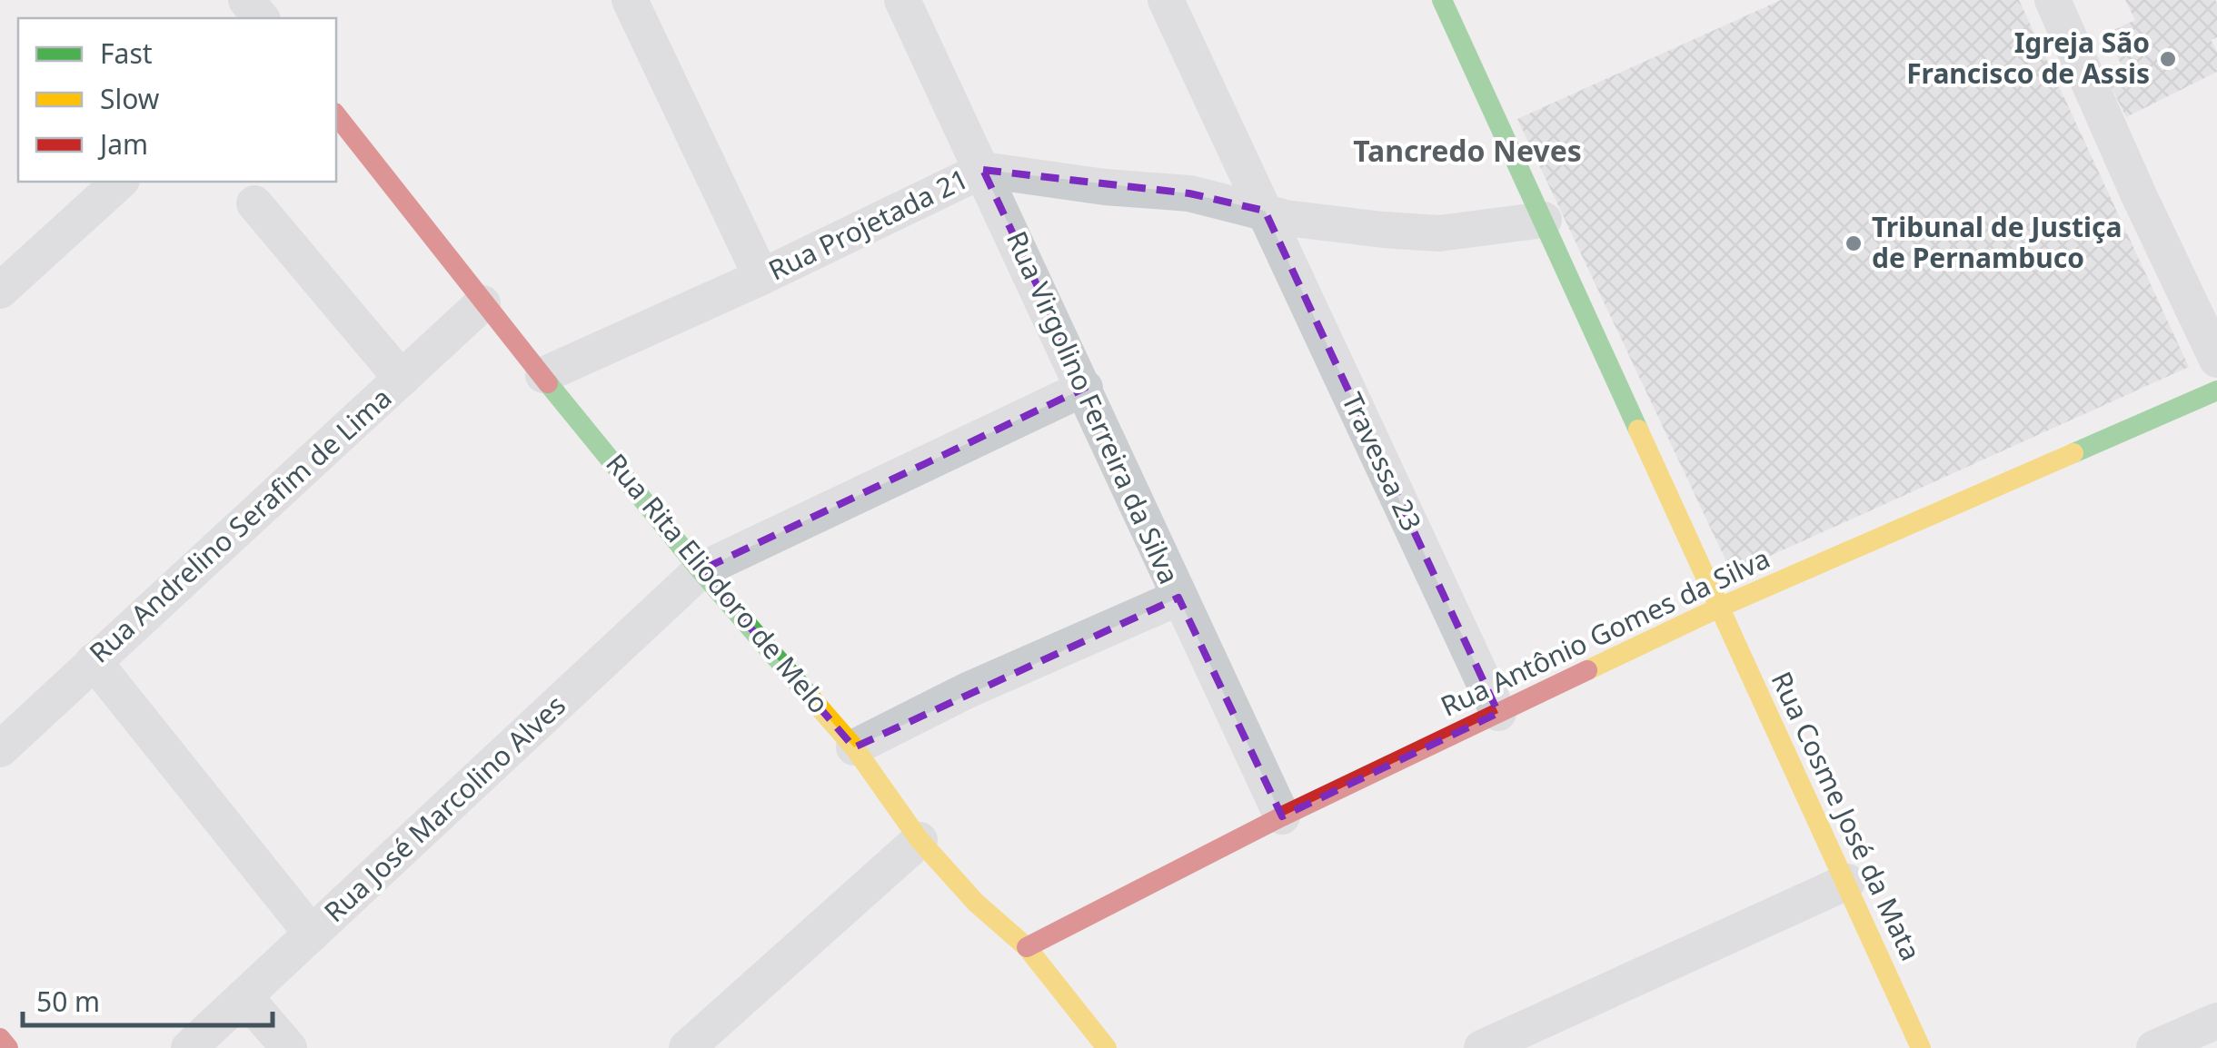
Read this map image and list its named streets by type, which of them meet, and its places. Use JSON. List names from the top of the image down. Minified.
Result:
{"streets":{"street":["Rua Projetada 21","Rua Virgolino Ferreira da Silva","Travessa 23","Rua Andrelino Serafim de Lima","Rua Rita Eliodoro de Melo","Rua Antônio Gomes da Silva","Rua José Marcolino Alves","Rua Cosme José da Mata"]},"crossings":[["Rua Projetada 21","Rua Virgolino Ferreira da Silva"],["Rua Projetada 21","Travessa 23"],["Rua Projetada 21","Rua Rita Eliodoro de Melo"],["Rua Projetada 21","Rua Cosme José da Mata"],["Rua Virgolino Ferreira da Silva","Rua Antônio Gomes da Silva"],["Rua Virgolino Ferreira da Silva","Rua José Marcolino Alves"],["Travessa 23","Rua Antônio Gomes da Silva"],["Rua Andrelino Serafim de Lima","Rua Rita Eliodoro de Melo"],["Rua Rita Eliodoro de Melo","Rua Antônio Gomes da Silva"],["Rua Rita Eliodoro de Melo","Rua José Marcolino Alves"],["Rua Antônio Gomes da Silva","Rua Cosme José da Mata"]],"districts":["Tancredo Neves"],"places":["Igreja São Francisco de Assis","Tribunal de Justiça de Pernambuco"],"legend":["Fast","Slow","Jam"],"scale_bar":"50 m"}
